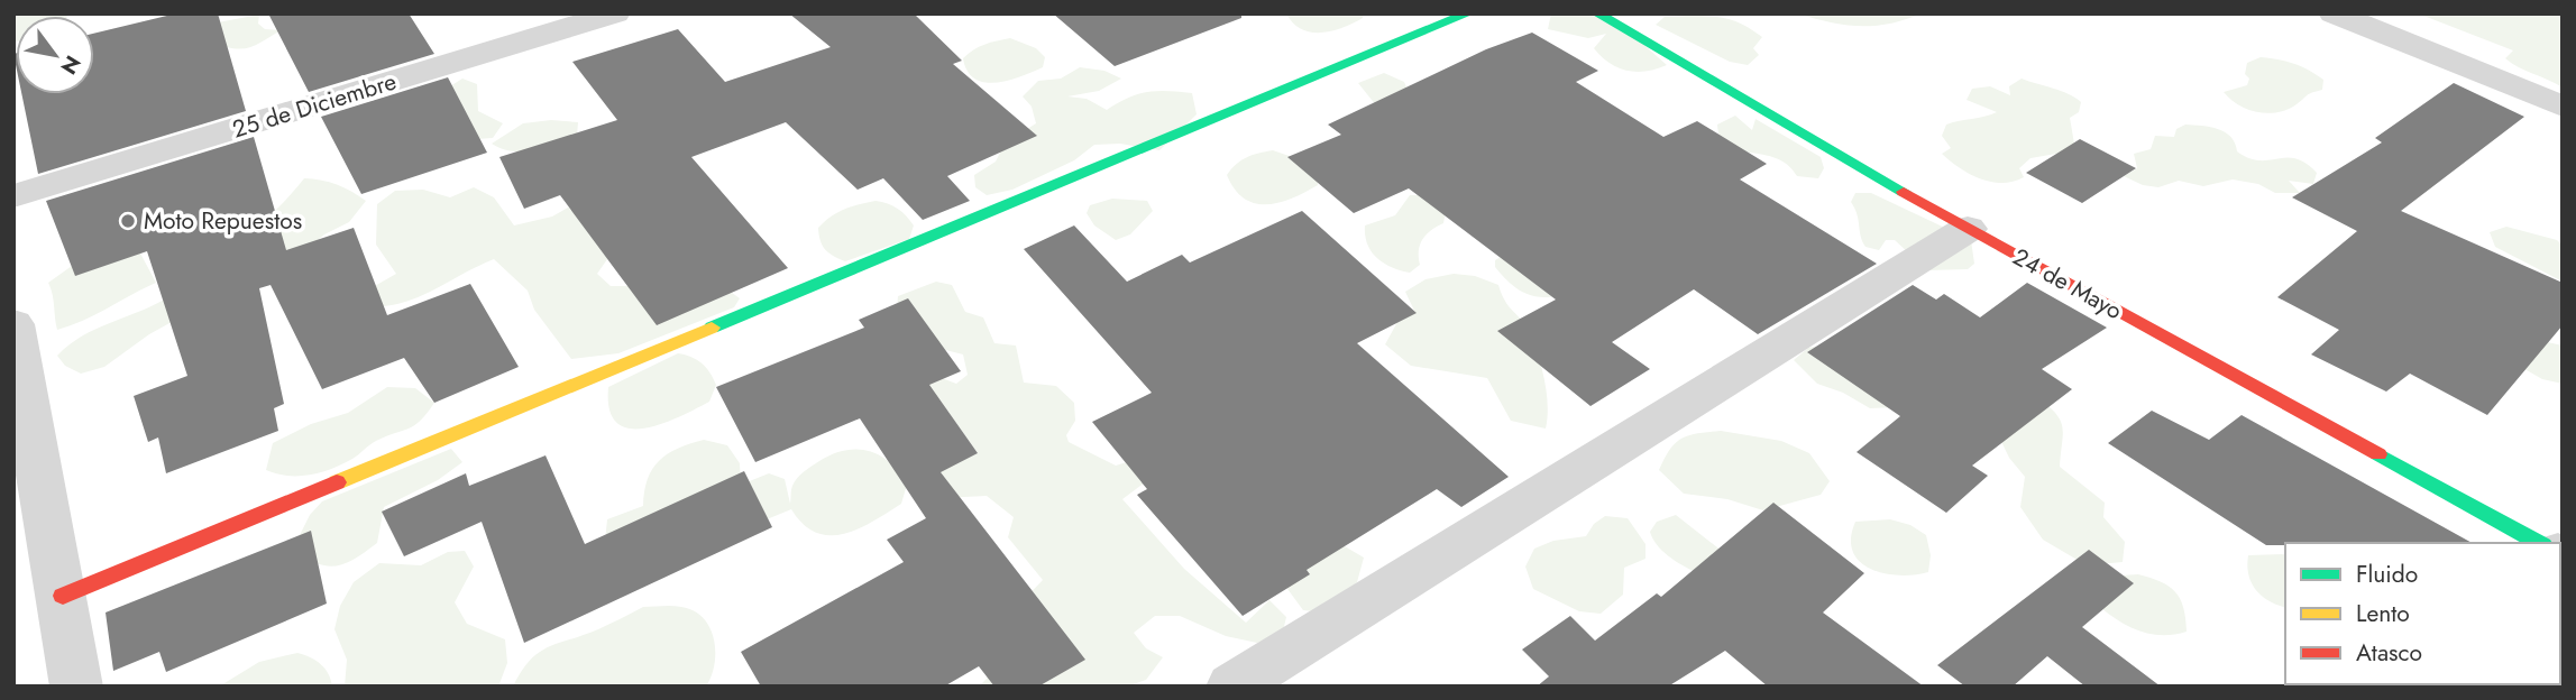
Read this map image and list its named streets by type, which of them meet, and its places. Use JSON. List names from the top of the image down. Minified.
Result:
{"streets":{"street":["25 de Diciembre","24 de Mayo"]},"places":["Moto Repuestos"],"legend":["Fluido","Lento","Atasco"],"north":"bottom right"}
